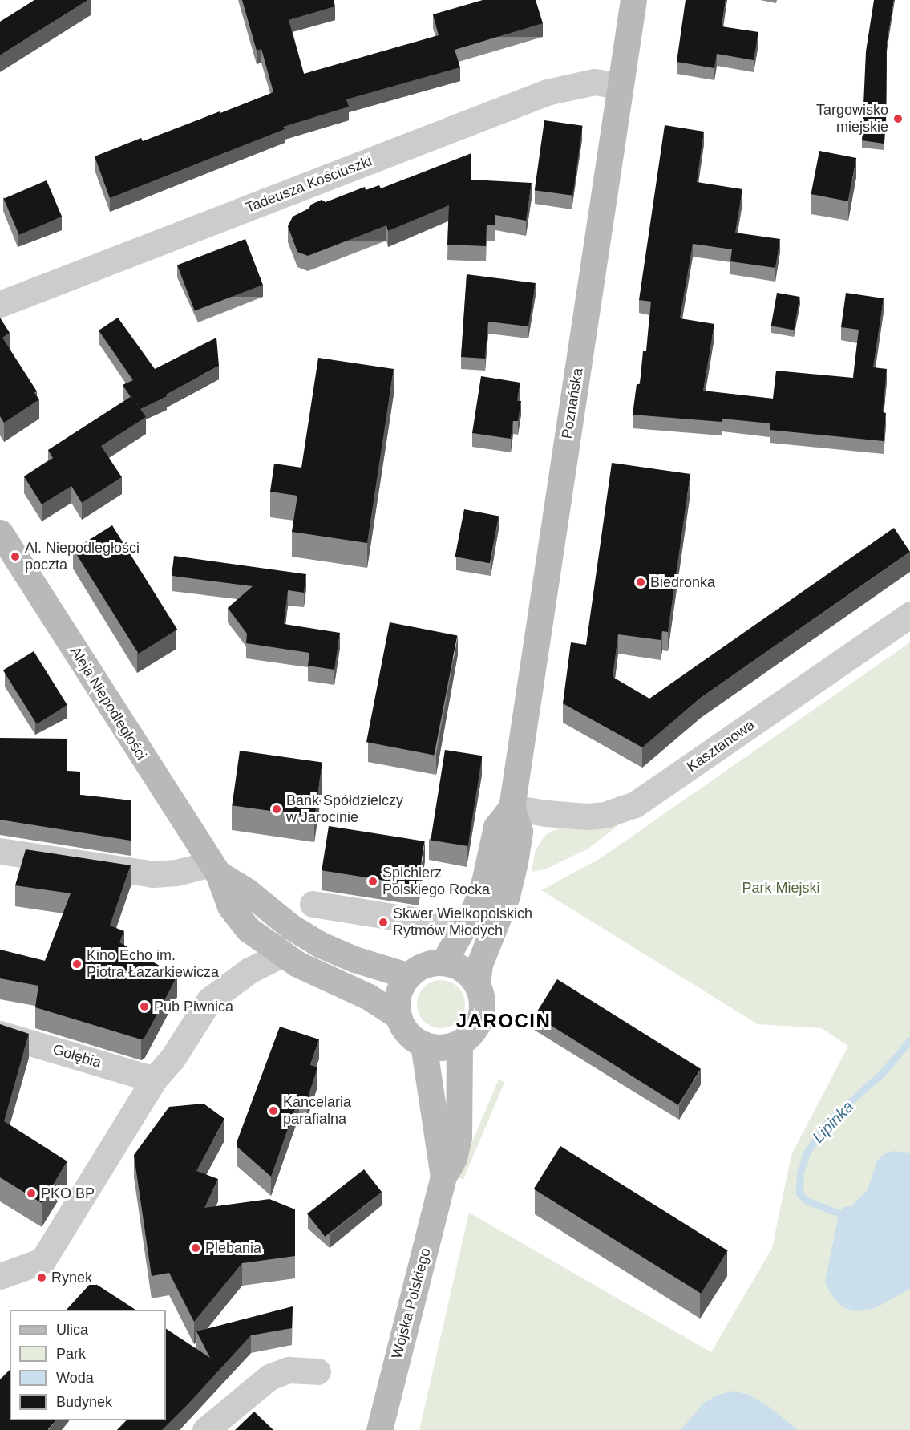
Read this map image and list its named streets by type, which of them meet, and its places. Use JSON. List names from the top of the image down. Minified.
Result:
{"streets":{"main road":["Poznańska","Aleja Niepodległości","Wojska Polskiego"],"street":["Tadeusza Kościuszki","Kasztanowa","Gołębia"]},"crossings":[["Tadeusza Kościuszki","Poznańska"],["Poznańska","Aleja Niepodległości"],["Poznańska","Kasztanowa"],["Poznańska","Wojska Polskiego"],["Aleja Niepodległości","Wojska Polskiego"]],"districts":["JAROCIN"],"water":["Lipinka"],"parks":["Park Miejski"],"places":["Targowisko miejskie","Al. Niepodległości poczta","Biedronka","Bank Spółdzielczy w Jarocinie","Spichlerz Polskiego Rocka","Skwer Wielkopolskich Rytmów Młodych","Kino Echo im. Piotra Łazarkiewicza","Pub Piwnica","Kancelaria parafialna","PKO BP","Plebania","Rynek"],"legend":["Ulica","Park","Woda","Budynek"]}
